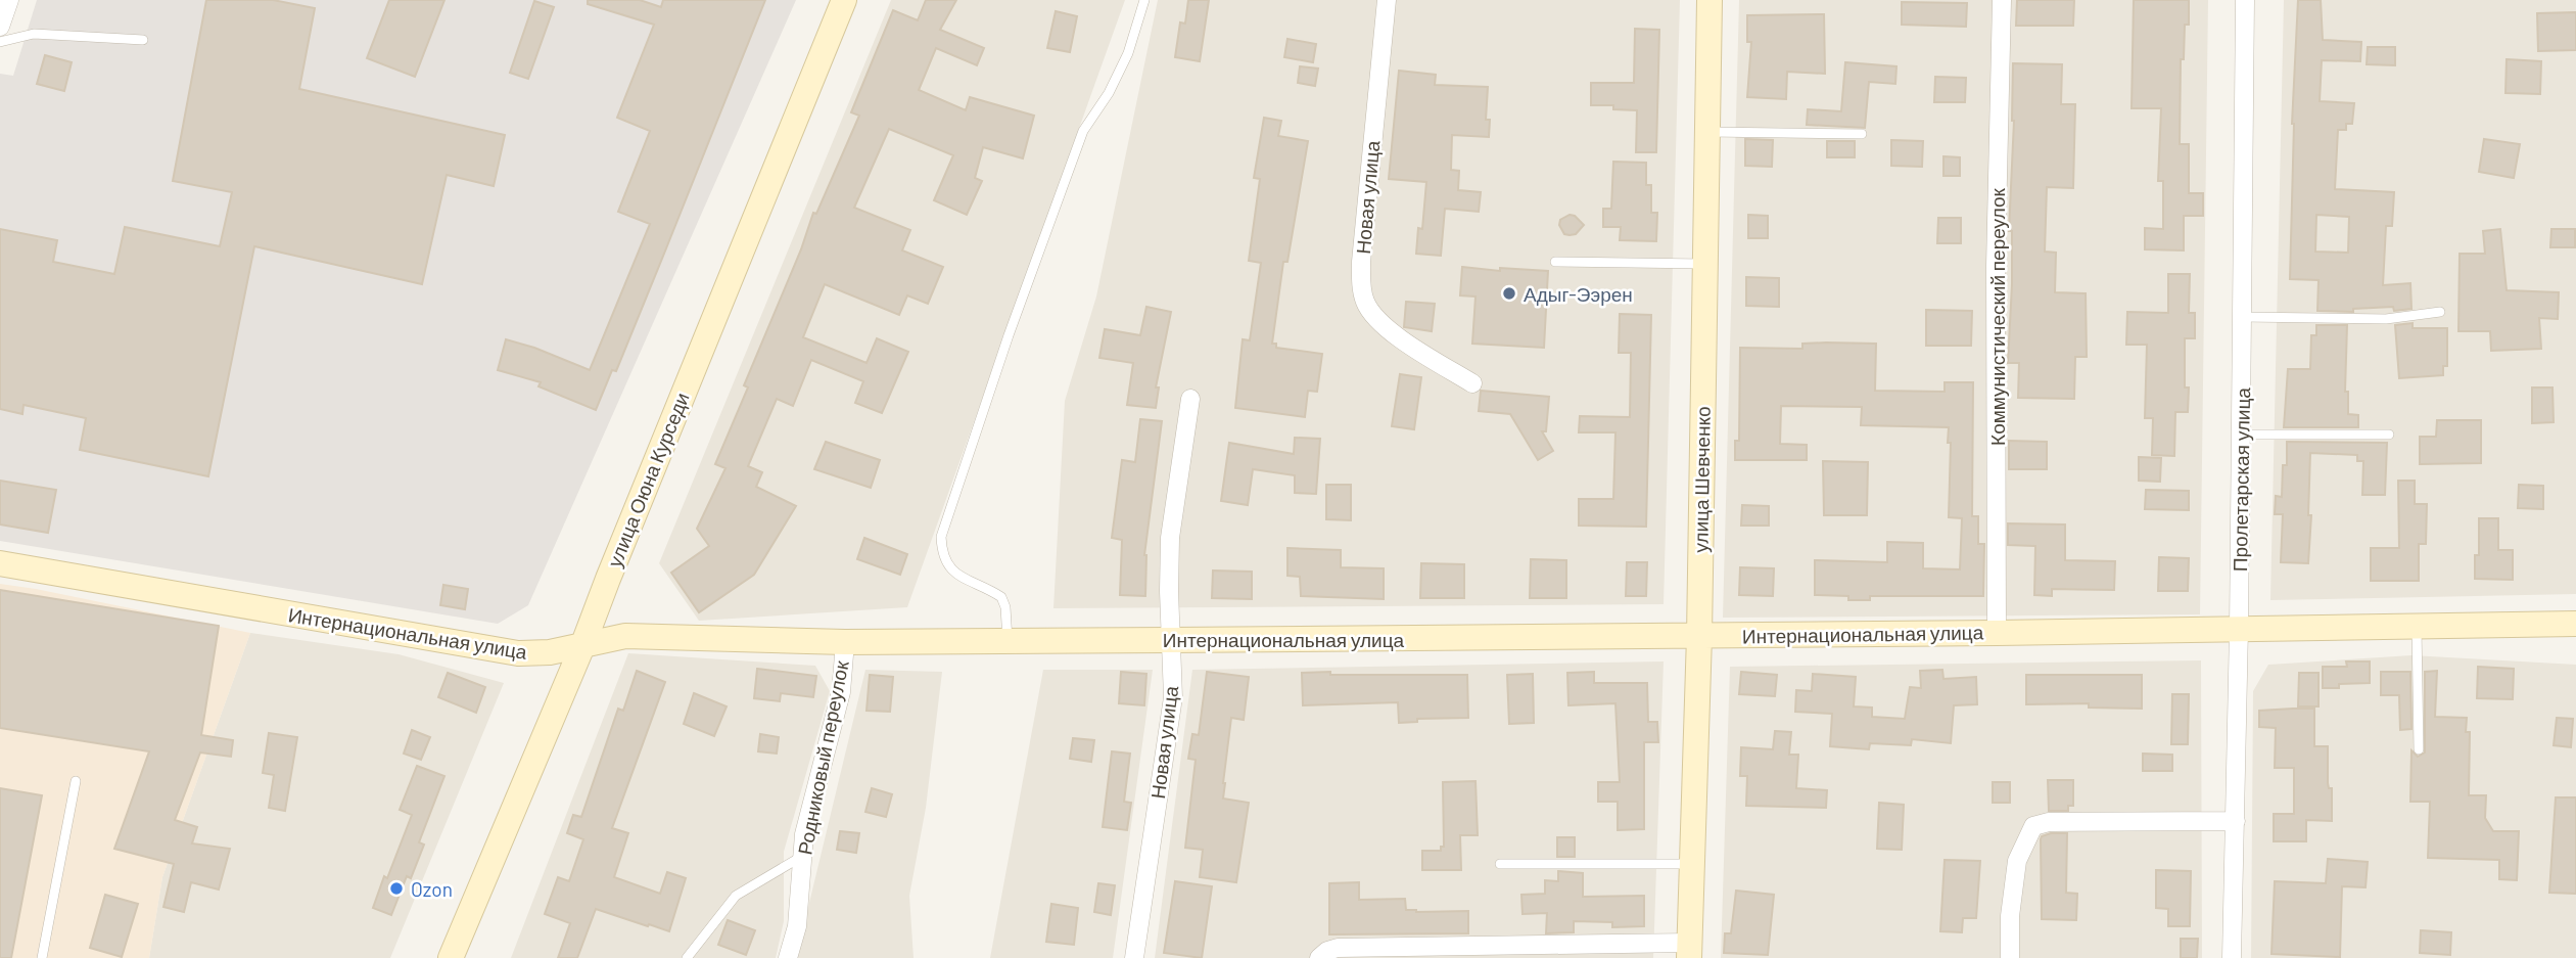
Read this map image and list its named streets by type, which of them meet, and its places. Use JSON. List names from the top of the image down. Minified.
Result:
{"streets":{"street":["Новая улица","Коммунистический переулок","улица Оюна Курседи","улица Шевченко","Пролетарская улица","Интернациональная улица","Родниковый переулок"]},"crossings":[["Новая улица","Интернациональная улица"],["Коммунистический переулок","Интернациональная улица"],["улица Оюна Курседи","Интернациональная улица"],["улица Шевченко","Интернациональная улица"],["Пролетарская улица","Интернациональная улица"],["Интернациональная улица","Родниковый переулок"]],"places":["Адыг-Ээрен","Ozon"]}
